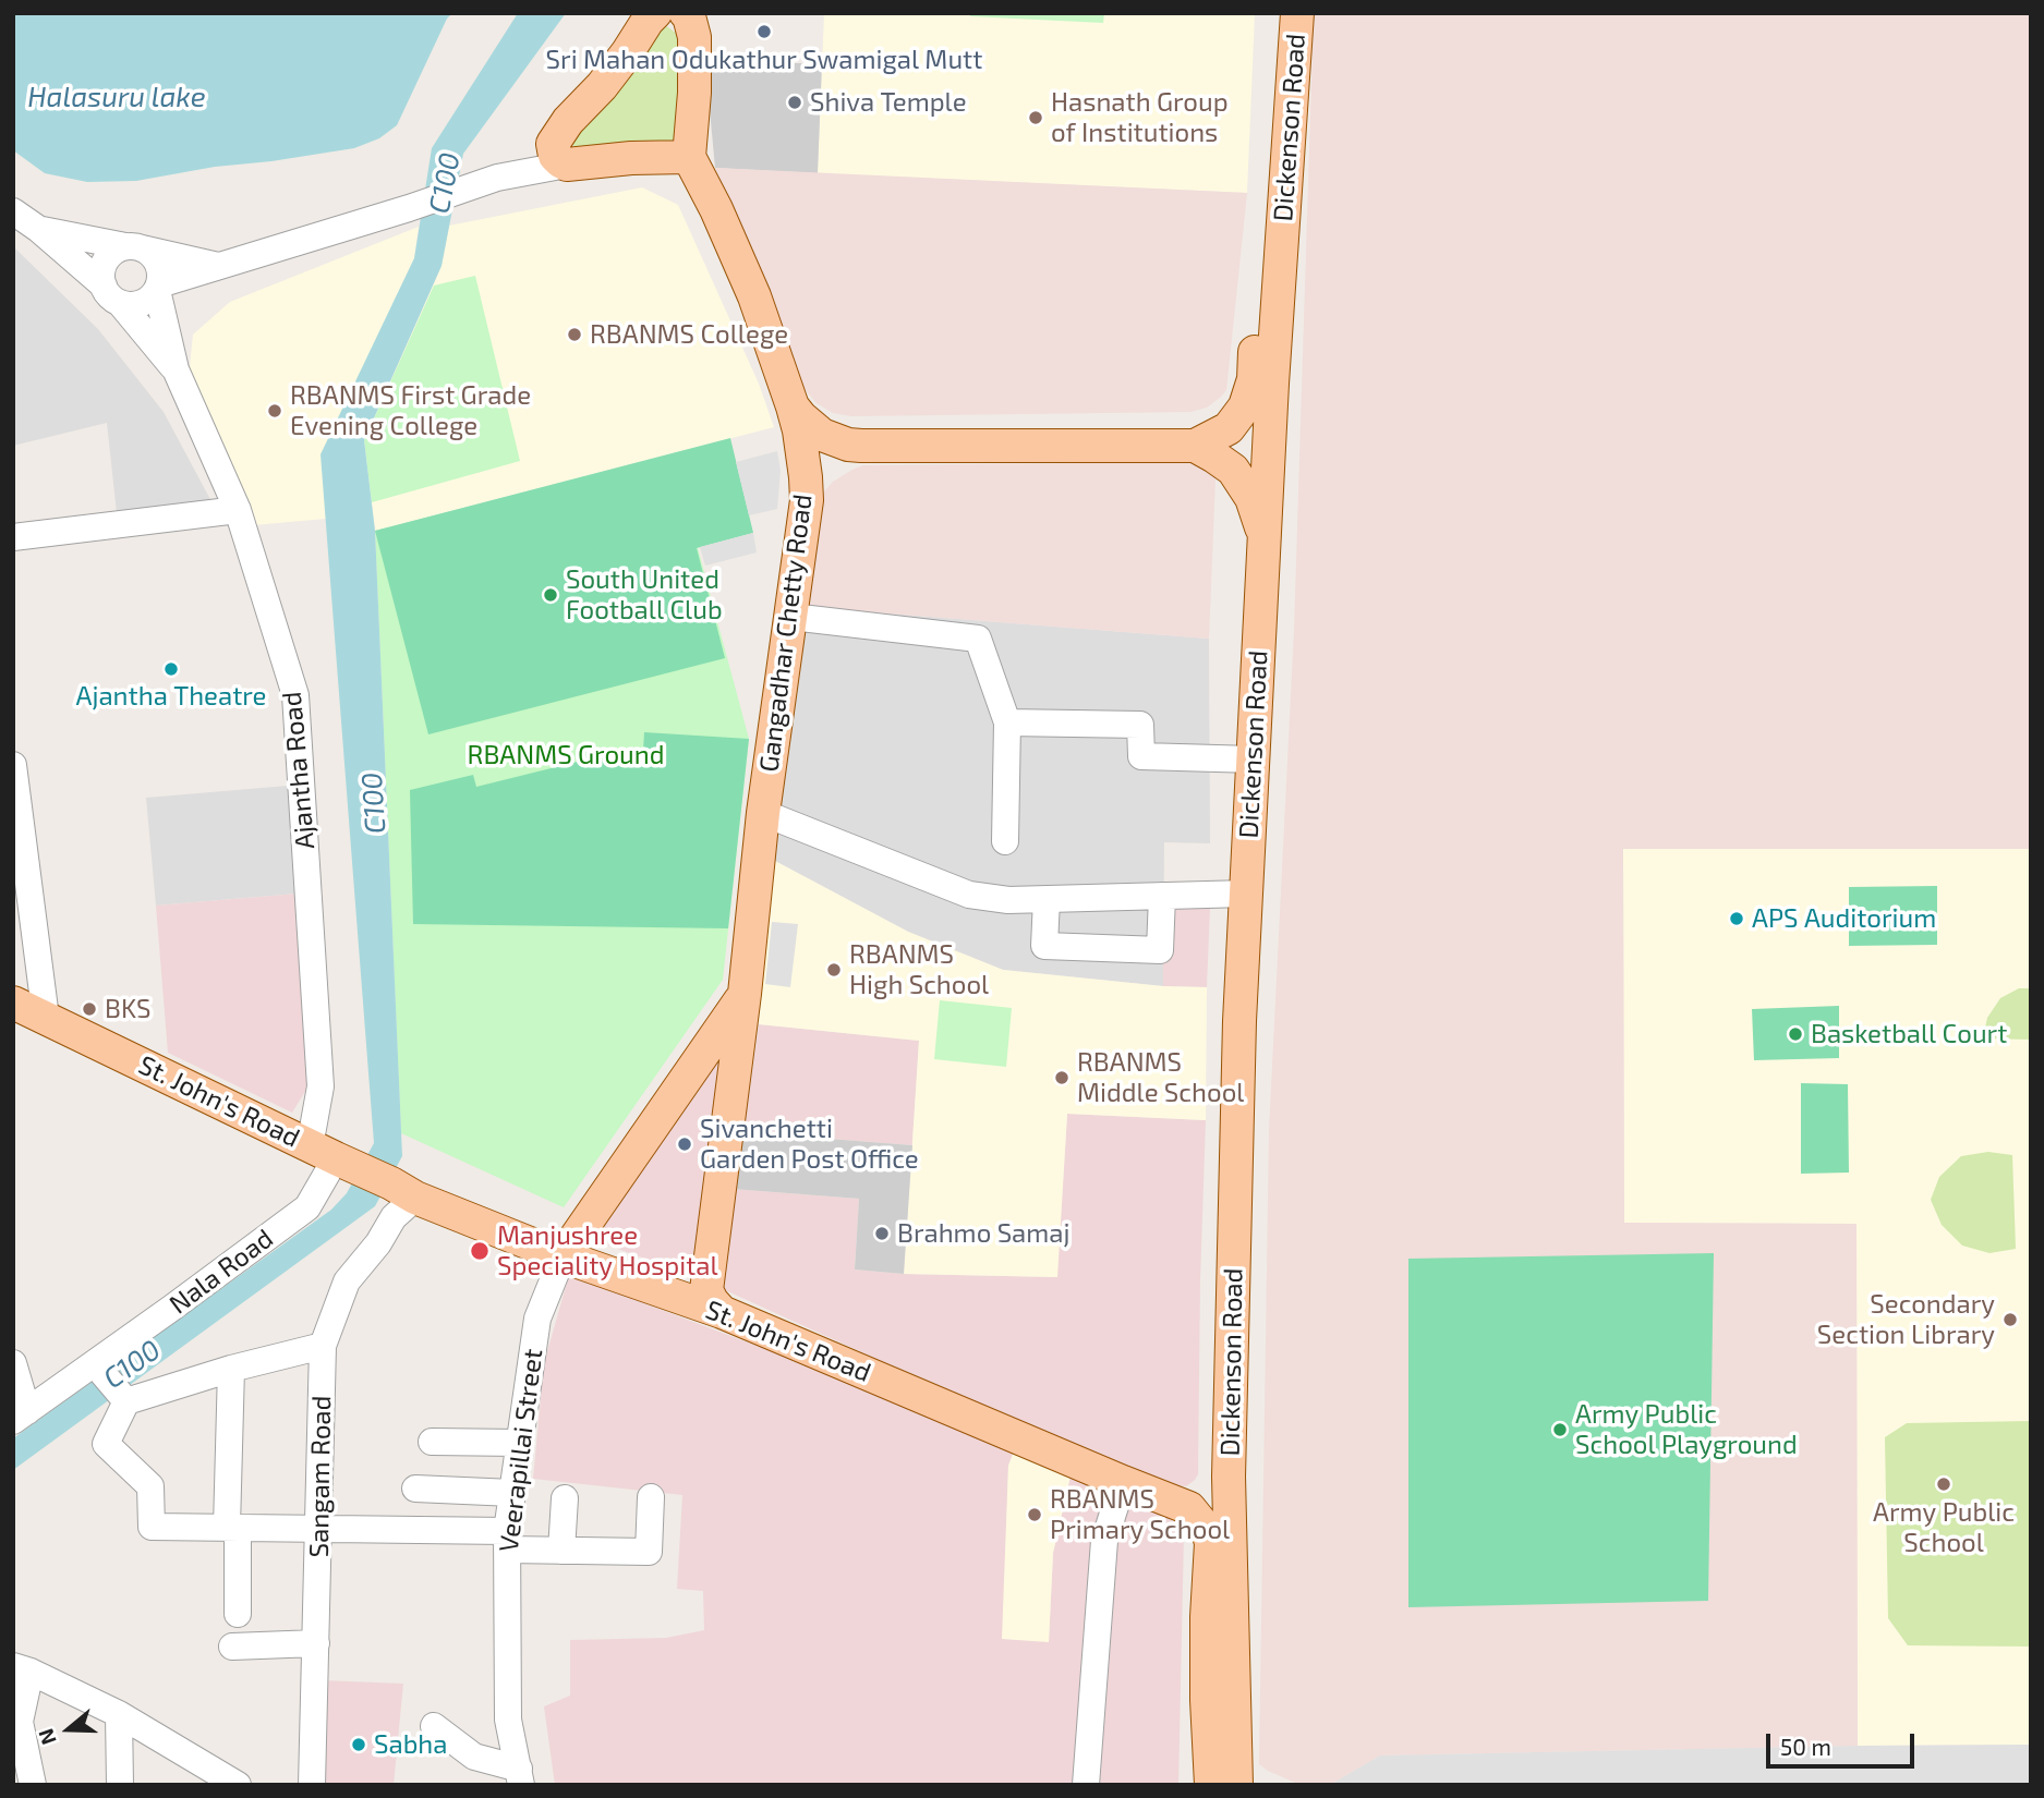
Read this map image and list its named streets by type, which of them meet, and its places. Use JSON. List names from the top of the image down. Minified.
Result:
{"streets":{"main road":["Dickenson Road","Gangadhar Chetty Road","St. John's Road"],"street":["Ajantha Road","Nala Road","Veerapillai Street","Sangam Road"]},"crossings":[["Dickenson Road","St. John's Road"],["Gangadhar Chetty Road","St. John's Road"],["Gangadhar Chetty Road","Veerapillai Street"],["Ajantha Road","St. John's Road"],["Ajantha Road","Nala Road"],["St. John's Road","Nala Road"],["St. John's Road","Veerapillai Street"],["St. John's Road","Sangam Road"]],"water":["Halasuru lake","C100"],"parks":["RBANMS Ground"],"places":["Sri Mahan Odukathur Swamigal Mutt","Shiva Temple","Hasnath Group of Institutions","RBANMS College","RBANMS First Grade Evening College","South United Football Club","Ajantha Theatre","APS Auditorium","RBANMS High School","BKS","Basketball Court","RBANMS Middle School","Sivanchetti Garden Post Office","Brahmo Samaj","Manjushree Speciality Hospital","Secondary Section Library","Army Public School Playground","Army Public School","RBANMS Primary School","Sabha"],"scale_bar":"50 m","north":"left"}
